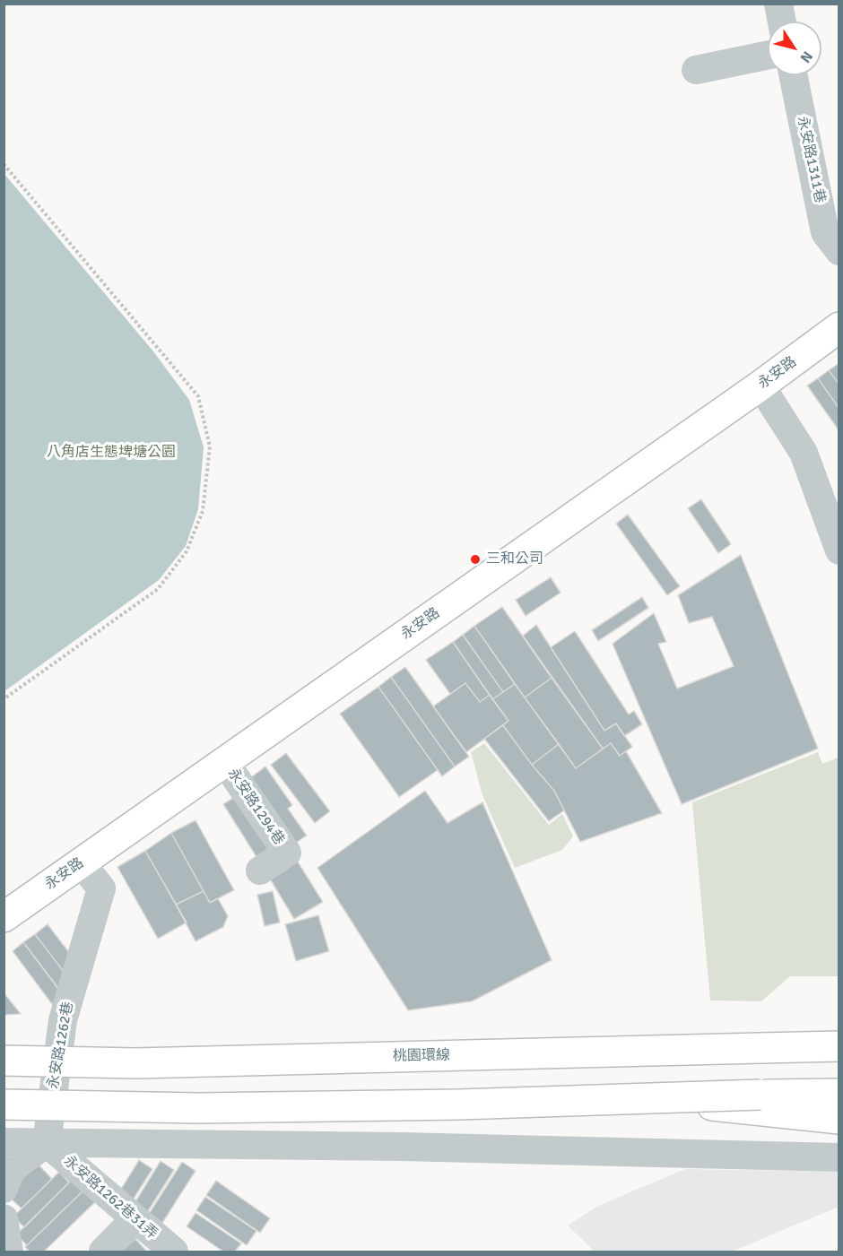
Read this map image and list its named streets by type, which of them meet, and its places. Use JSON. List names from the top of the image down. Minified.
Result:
{"streets":{"main road":["永安路","桃園環線"],"lane":["永安路1311巷","永安路1294巷","永安路1262巷","永安路1262巷31弄"]},"crossings":[["永安路","永安路1294巷"],["永安路","永安路1262巷"],["永安路1262巷","永安路1262巷31弄"]],"parks":["八角店生態埤塘公園"],"places":["三和公司"],"north":"bottom right"}
